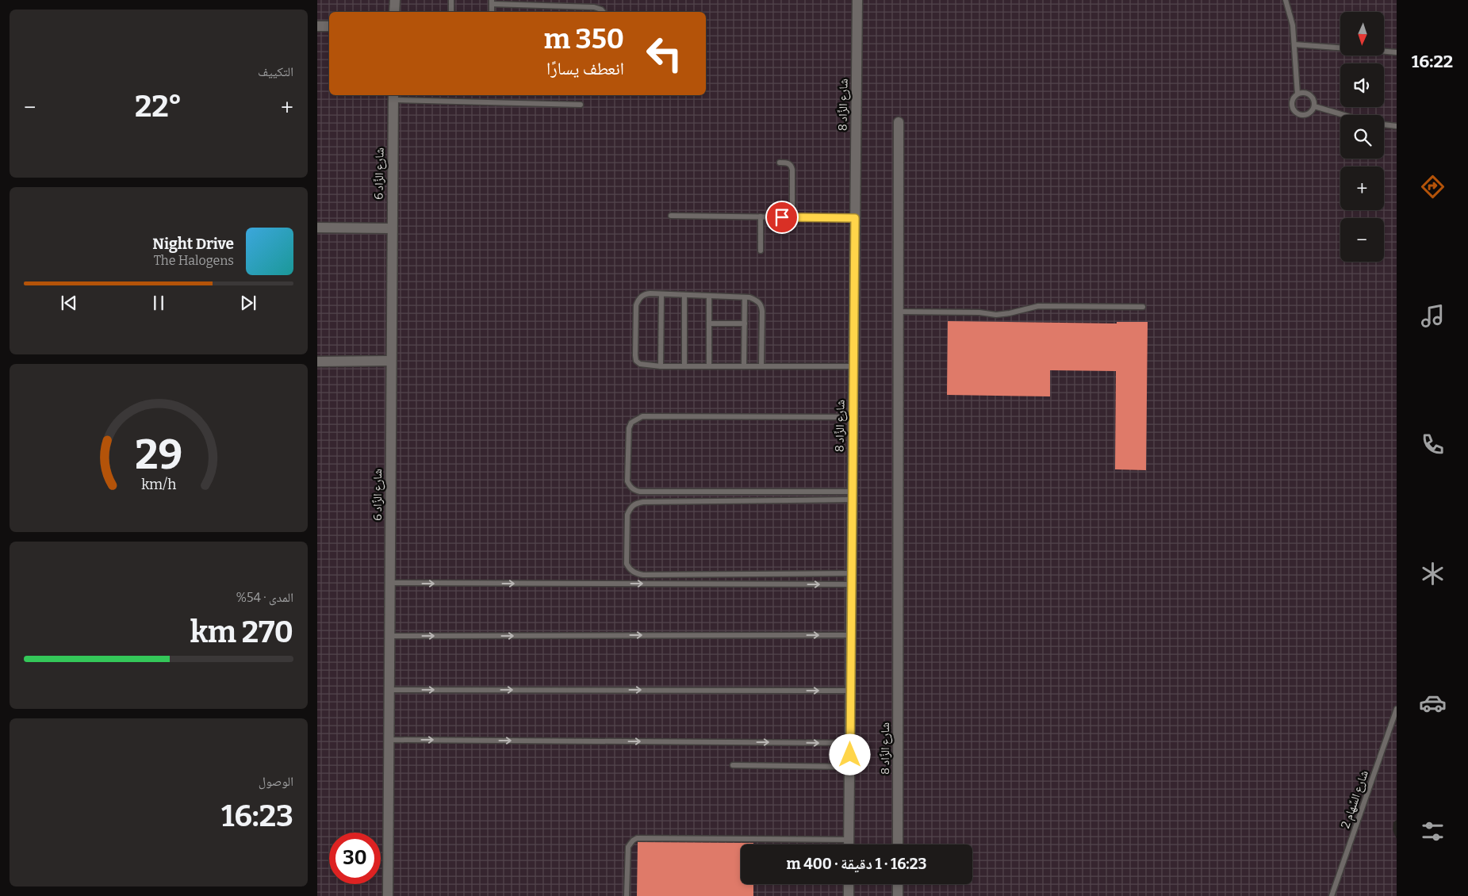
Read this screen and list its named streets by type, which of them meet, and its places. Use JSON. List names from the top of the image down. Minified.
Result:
{"streets":{"street":["شارع الزَّاد 8","شارع الزَّاد 6"],"lane":["شارع السِّهام 2"]},"north":"bottom","page":{"tabs":"16:22","tile":["التكييف",["المدى · 54%","270 km"],["الوصول","16:23"]],"map_buttons":["+","−"],"turn":["350 m","انعطف يسارًا"],"heat":["−","22°","+"],"song":["Night Drive","The Halogens"],"limit":"30","trip":"16:23 · 1 دقيقة · 400 m","gauge":["29","km/h"]}}
